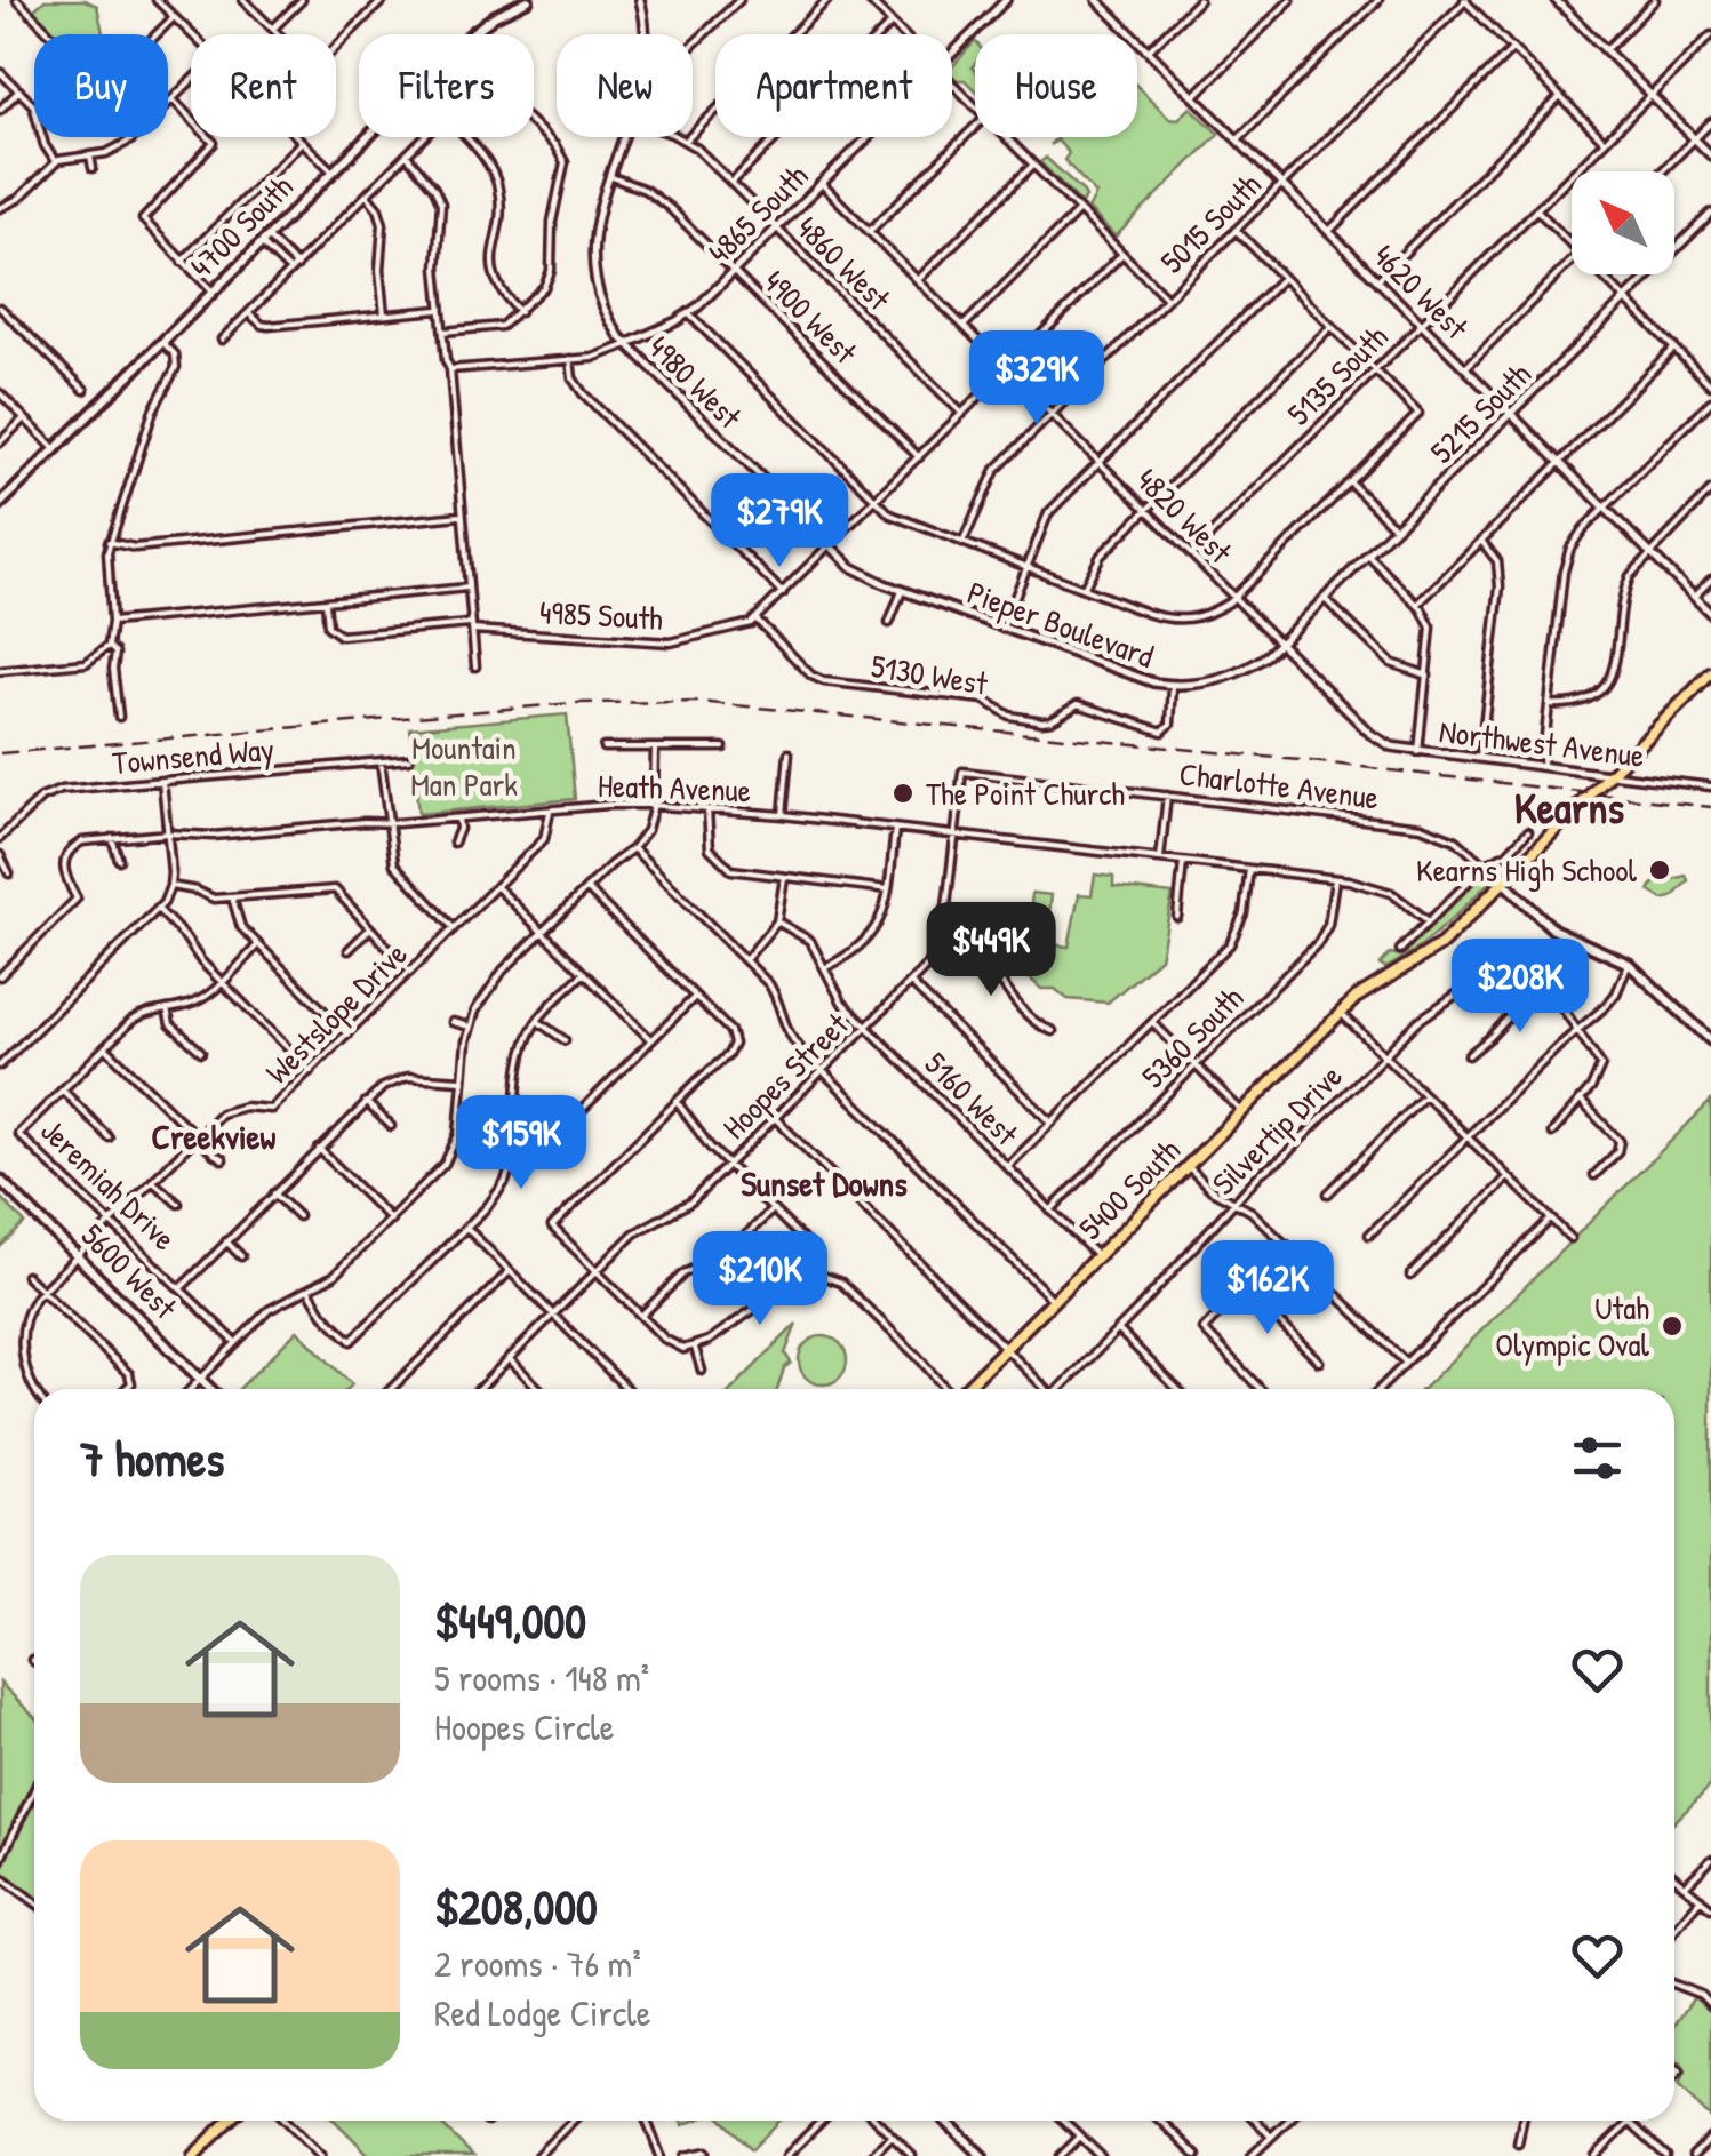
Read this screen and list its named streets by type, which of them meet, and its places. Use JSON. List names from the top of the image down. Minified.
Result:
{"streets":{"main road":["4700 South","5400 South","5600 West"],"street":["4865 South","5015 South","4860 West","4620 West","4900 West","5135 South","4980 West","5215 South","4820 West","4985 South","Pieper Boulevard","5130 West","Northwest Avenue","Townsend Way","Charlotte Avenue","Heath Avenue","Westslope Drive","5360 South","Hoopes Street","5160 West","Silvertip Drive","Jeremiah Drive"]},"crossings":[["4865 South","4860 West"],["4865 South","4900 West"],["4865 South","4980 West"],["4865 South","4820 West"],["5015 South","4620 West"],["5015 South","4820 West"],["4620 West","5135 South"],["4620 West","5215 South"],["4900 West","4980 West"],["5135 South","4820 West"],["4980 West","Pieper Boulevard"],["5215 South","4820 West"],["5215 South","Pieper Boulevard"],["4820 West","Pieper Boulevard"],["4820 West","Northwest Avenue"],["4985 South","5130 West"],["Pieper Boulevard","5130 West"],["Northwest Avenue","5400 South"],["Charlotte Avenue","Hoopes Street"],["Charlotte Avenue","5400 South"],["Heath Avenue","Westslope Drive"],["Heath Avenue","5360 South"],["Heath Avenue","Hoopes Street"],["Westslope Drive","Jeremiah Drive"],["Westslope Drive","5600 West"],["5360 South","5160 West"],["Hoopes Street","5160 West"],["5160 West","5400 South"]],"districts":["Kearns","Creekview","Sunset Downs"],"parks":["Mountain Man Park"],"places":["The Point Church","Kearns High School","Utah Olympic Oval"],"north":"top left","page":{"chip":["Buy","Rent","Filters","New","Apartment","House"],"price":["$329K","$279K","$449K","$208K","$159K","$210K","$162K"],"heading":"7 homes","list":[{"name":"$449,000","note":"5 rooms · 148 m² · Hoopes Circle"},{"name":"$208,000","note":"2 rooms · 76 m² · Red Lodge Circle"}]}}
